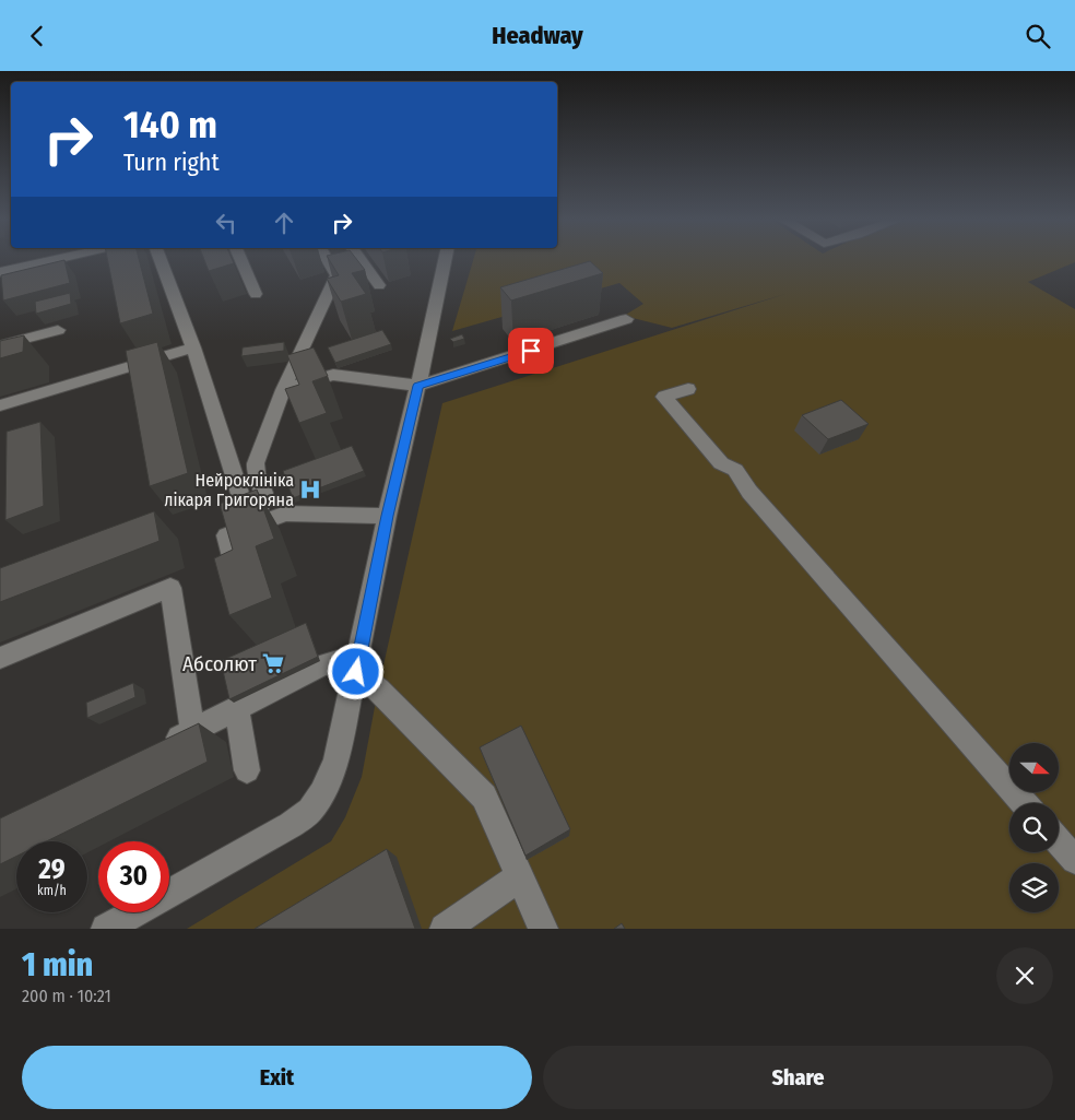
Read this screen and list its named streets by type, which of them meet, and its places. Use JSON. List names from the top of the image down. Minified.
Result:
{"places":{"hospital":["Нейроклініка лікаря Григоряна"],"supermarket":["Абсолют"]},"north":"right","page":{"header":"Headway","turn":["140 m","Turn right"],"speed":"29 km/h","limit":"30","heading":["1 min","200 m · 10:21"],"buttons":["Exit","Share"]}}
